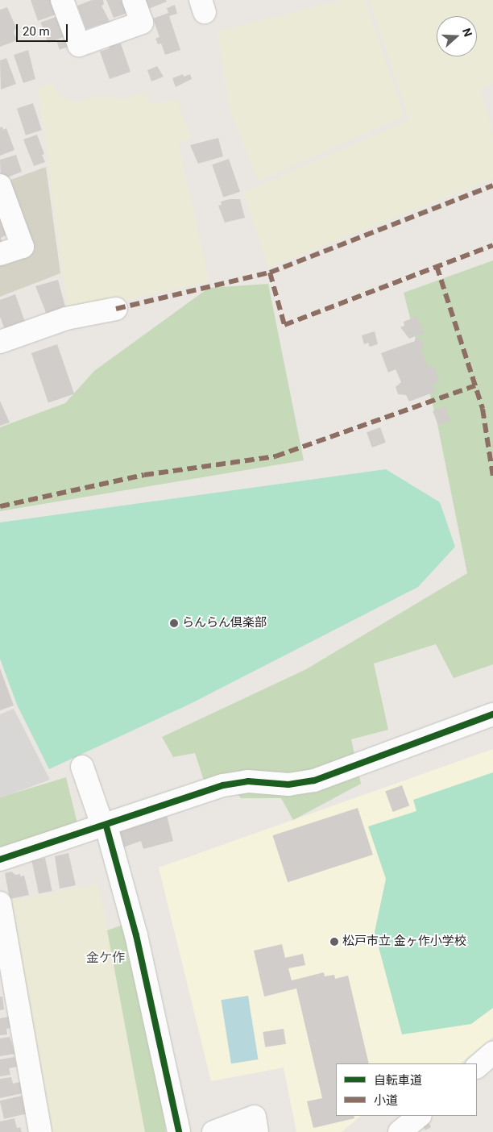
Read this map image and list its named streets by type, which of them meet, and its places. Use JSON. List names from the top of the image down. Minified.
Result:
{"districts":["金ケ作"],"places":["らんらん倶楽部","松戸市立 金ヶ作小学校"],"legend":["自転車道","小道"],"scale_bar":"20 m","north":"right"}
